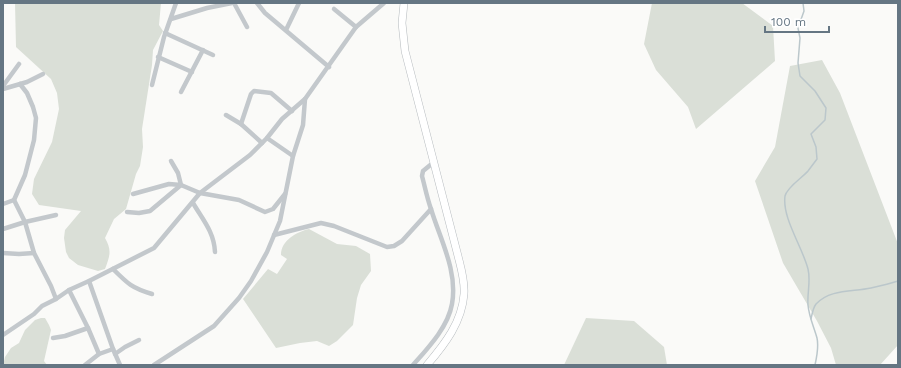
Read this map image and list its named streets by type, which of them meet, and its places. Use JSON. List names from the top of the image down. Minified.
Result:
{"scale_bar":"100 m"}
